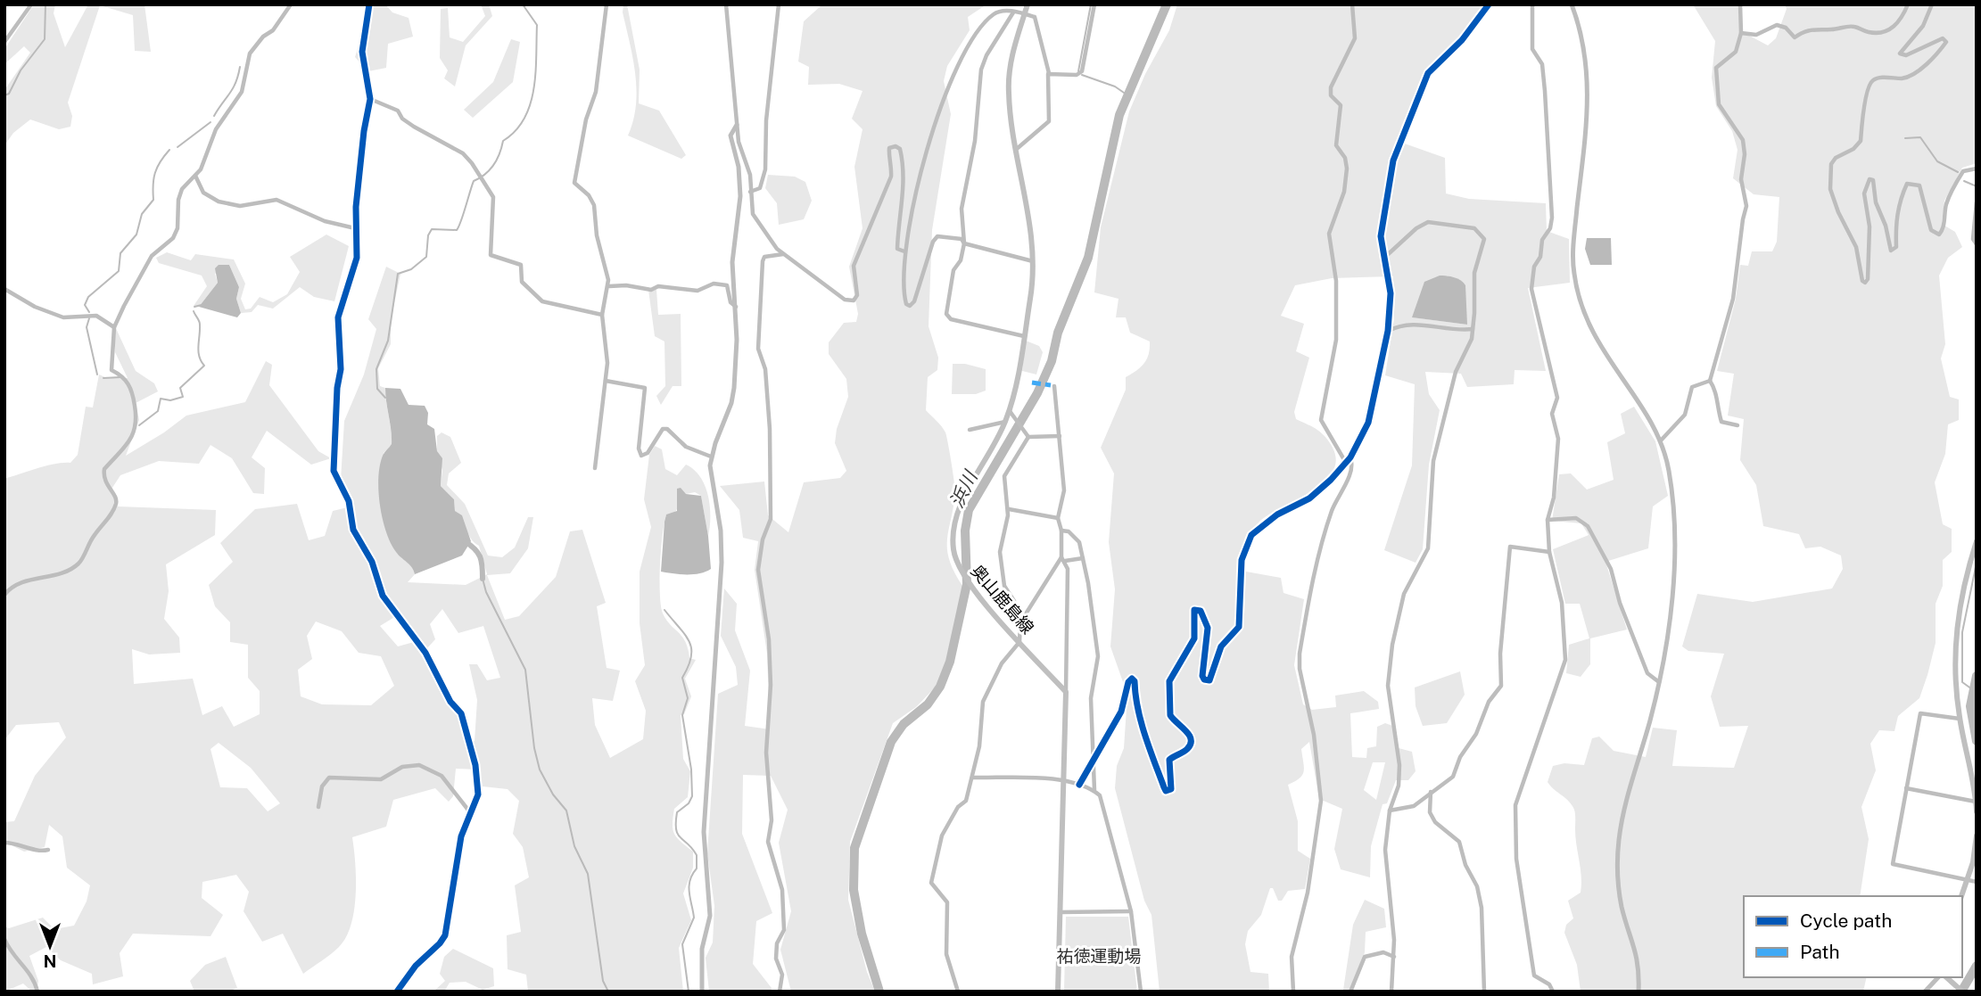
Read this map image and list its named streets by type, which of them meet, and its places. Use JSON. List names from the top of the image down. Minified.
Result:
{"streets":{"main road":["奥山鹿島線"]},"water":["浜川"],"parks":["祐徳運動場"],"legend":["Cycle path","Path"],"north":"bottom"}
